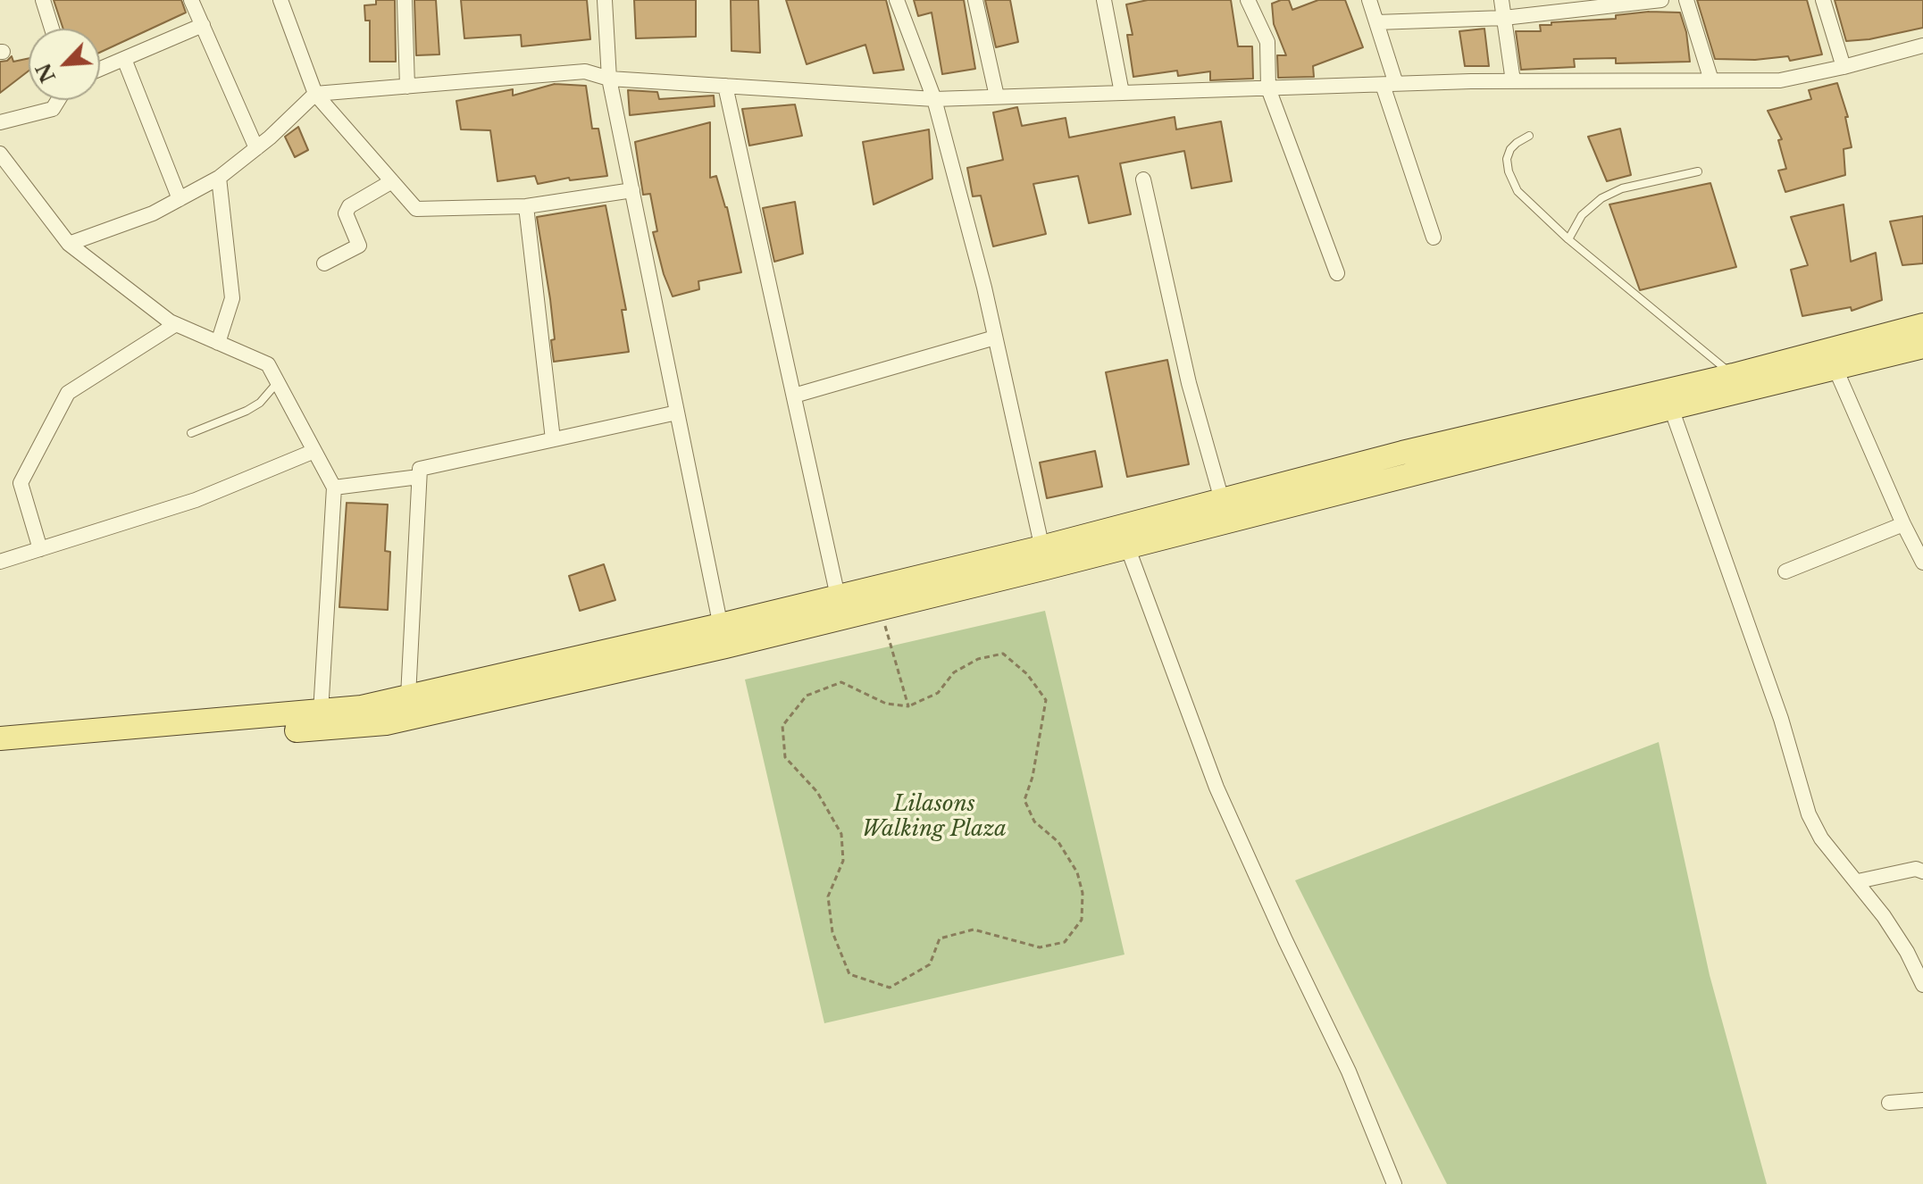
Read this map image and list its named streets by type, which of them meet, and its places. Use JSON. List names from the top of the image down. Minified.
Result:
{"parks":["Lilasons Walking Plaza"],"north":"bottom left"}
